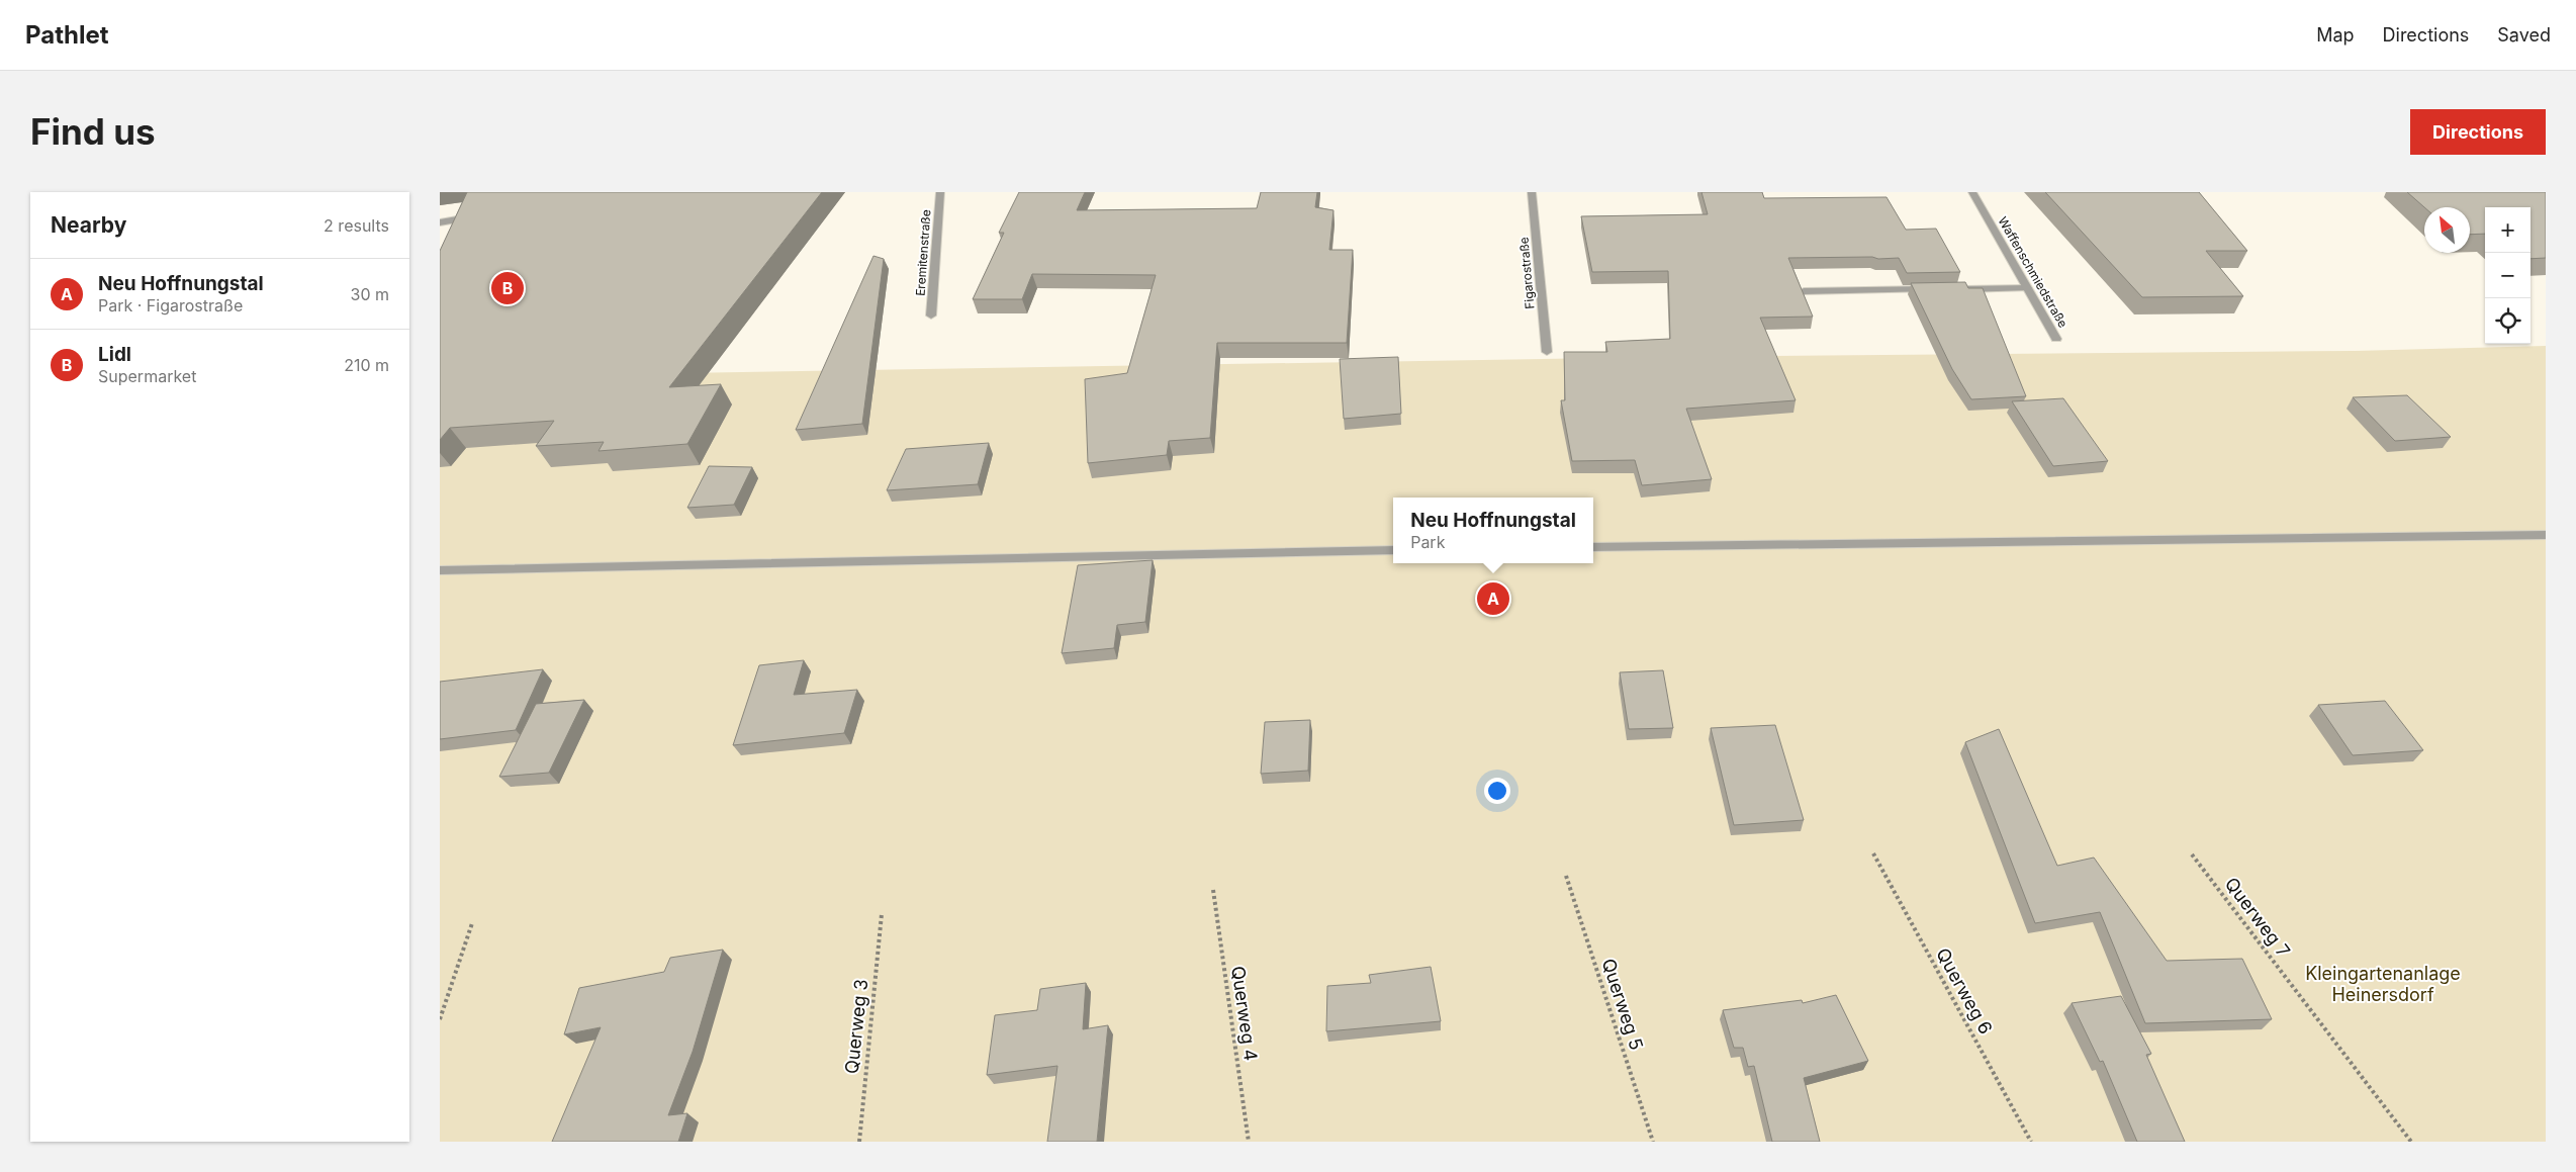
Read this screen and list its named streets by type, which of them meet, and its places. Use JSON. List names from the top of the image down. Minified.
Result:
{"streets":{"street":["Eremitenstraße","Waffenschmiedstraße","Figarostraße"],"path":["Querweg 7","Querweg 6","Querweg 5","Querweg 4","Querweg 3"]},"parks":["Kleingartenanlage Heinersdorf"],"north":"top left","page":{"header":"Pathlet","nav":["Map","Directions","Saved"],"buttons":"Directions","title":"Find us","heading":["Nearby","2 results"],"map_buttons":["+","−"],"list":[{"mark":"A","name":"Neu Hoffnungstal","note":"Park · Figarostraße","value":"30 m"},{"mark":"B","name":"Lidl","note":"Supermarket","value":"210 m"}],"pins":["B","A"],"popup":["Neu Hoffnungstal","Park"]}}
